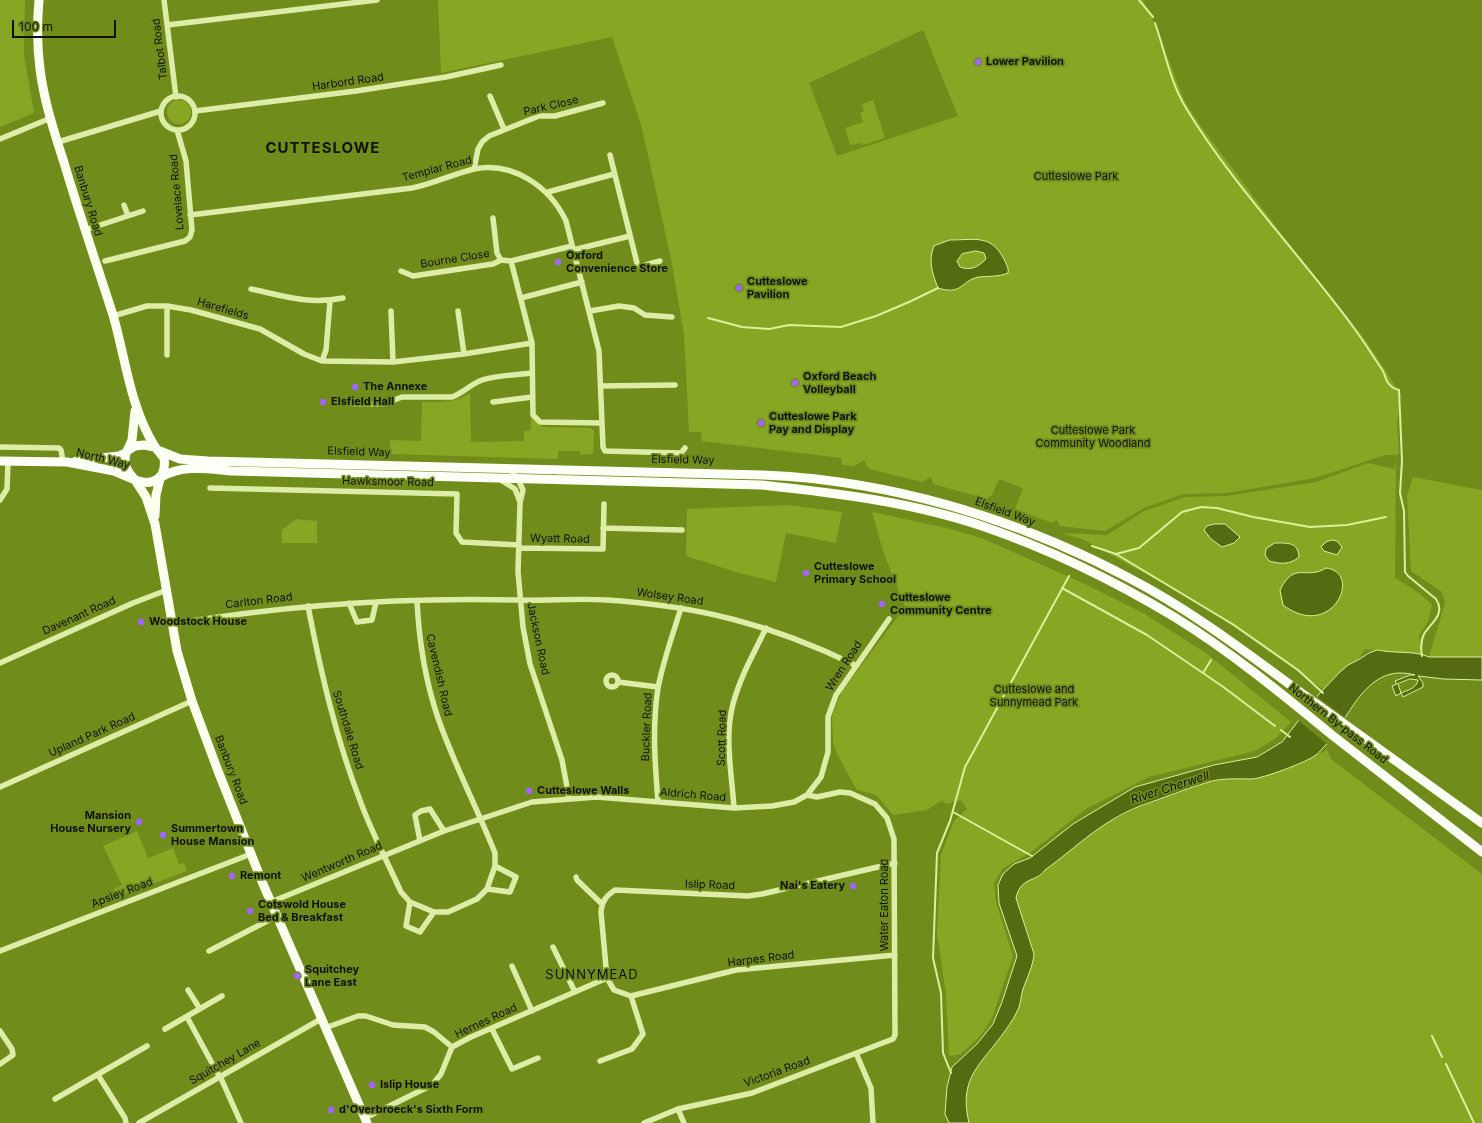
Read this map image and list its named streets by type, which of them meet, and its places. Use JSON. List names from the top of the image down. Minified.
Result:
{"streets":{"highway":["Elsfield Way","North Way","Northern By-pass Road"],"main road":["Banbury Road"],"street":["Talbot Road","Harbord Road","Park Close","Templar Road","Lovelace Road","Bourne Close","Harefields","Hawksmoor Road","Wyatt Road","Wolsey Road","Carlton Road","Davenant Road","Jackson Road","Wren Road","Cavendish Road","Buckler Road","Southdale Road","Upland Park Road","Scott Road","Aldrich Road","Wentworth Road","Islip Road","Apsley Road","Water Eaton Road","Harpes Road","Hernes Road","Squitchey Lane","Victoria Road"]},"crossings":[["Talbot Road","Harbord Road"],["Talbot Road","Lovelace Road"],["Harbord Road","Lovelace Road"],["Park Close","Templar Road"],["Templar Road","Lovelace Road"],["Banbury Road","Harefields"],["Banbury Road","Elsfield Way"],["Banbury Road","North Way"],["Banbury Road","Carlton Road"],["Banbury Road","Davenant Road"],["Banbury Road","Upland Park Road"],["Banbury Road","Wentworth Road"],["Banbury Road","Apsley Road"],["Banbury Road","Hernes Road"],["Banbury Road","Squitchey Lane"],["Elsfield Way","North Way"],["Elsfield Way","Jackson Road"],["Elsfield Way","Northern By-pass Road"],["Hawksmoor Road","Wyatt Road"],["Hawksmoor Road","Jackson Road"],["Wyatt Road","Jackson Road"],["Wolsey Road","Carlton Road"],["Wolsey Road","Jackson Road"],["Wolsey Road","Wren Road"],["Wolsey Road","Buckler Road"],["Wolsey Road","Scott Road"],["Carlton Road","Cavendish Road"],["Carlton Road","Southdale Road"],["Jackson Road","Aldrich Road"],["Wren Road","Aldrich Road"],["Cavendish Road","Wentworth Road"],["Buckler Road","Aldrich Road"],["Southdale Road","Wentworth Road"],["Scott Road","Aldrich Road"],["Aldrich Road","Wentworth Road"],["Aldrich Road","Water Eaton Road"],["Islip Road","Water Eaton Road"],["Water Eaton Road","Harpes Road"],["Water Eaton Road","Victoria Road"]],"districts":["CUTTESLOWE","SUNNYMEAD"],"water":["River Cherwell"],"parks":["Cutteslowe Park","Cutteslowe Park Community Woodland","Cutteslowe and Sunnymead Park"],"places":["Lower Pavilion","Oxford Convenience Store","Cutteslowe Pavilion","Oxford Beach Volleyball","The Annexe","Elsfield Hall","Cutteslowe Park Pay and Display","Cutteslowe Primary School","Cutteslowe Community Centre","Woodstock House","Cutteslowe Walls","Mansion House Nursery","Summertown House Mansion","Remont","Nai's Eatery","Cotswold House Bed & Breakfast","Squitchey Lane East","Islip House","d'Overbroeck's Sixth Form"],"scale_bar":"100 m"}
